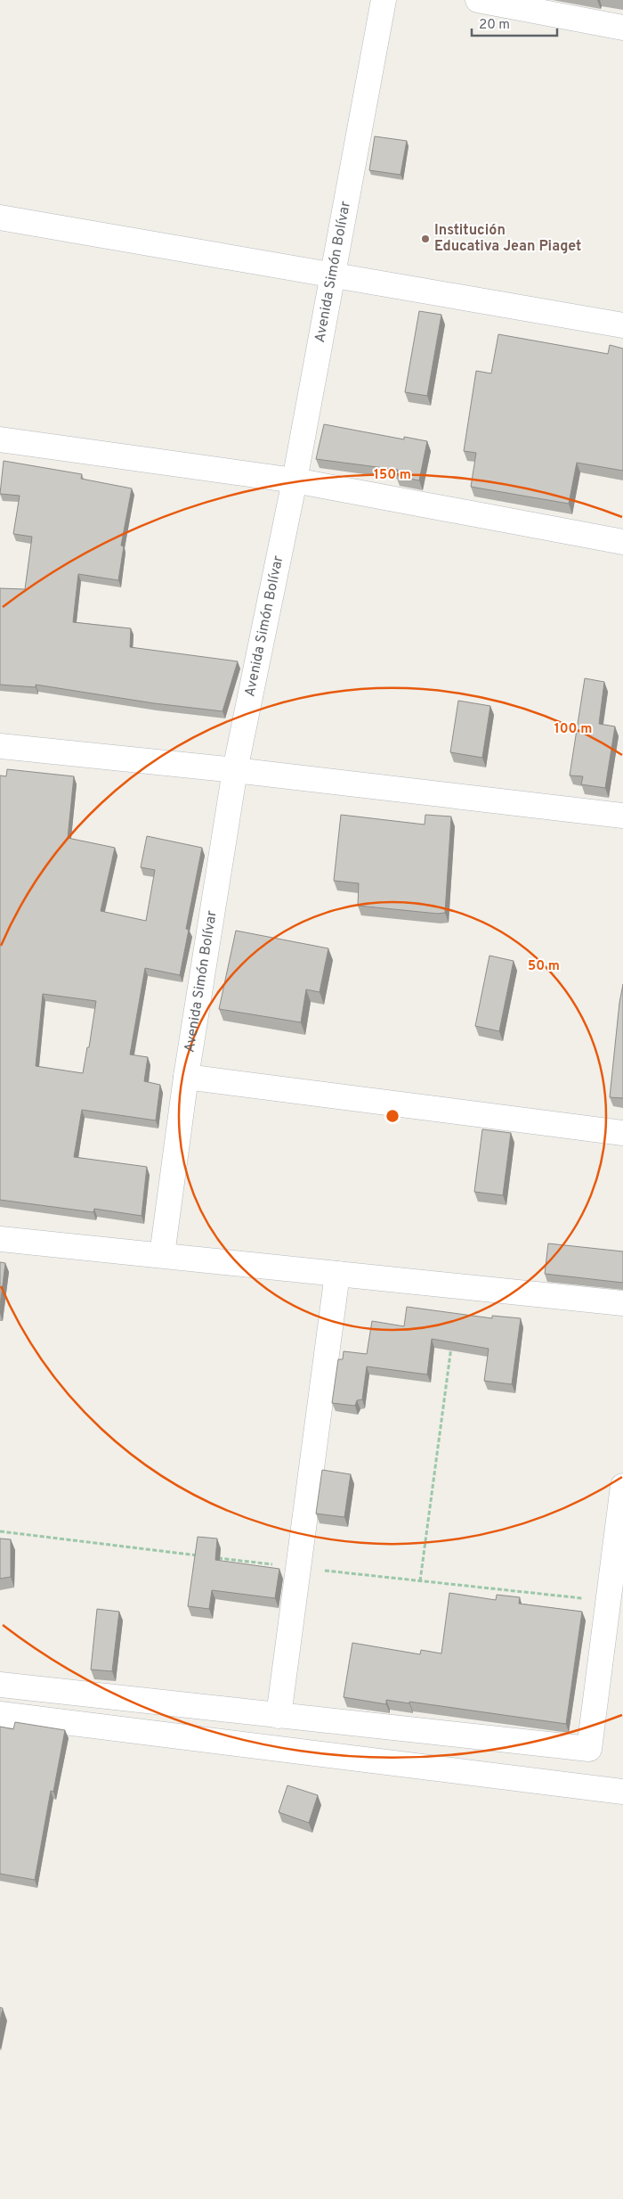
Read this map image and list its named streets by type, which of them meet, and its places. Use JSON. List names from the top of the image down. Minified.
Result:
{"streets":{"street":["Avenida Simón Bolívar"]},"places":["Institución Educativa Jean Piaget"],"scale_bar":"20 m","rings":["150 m","100 m","50 m"]}
